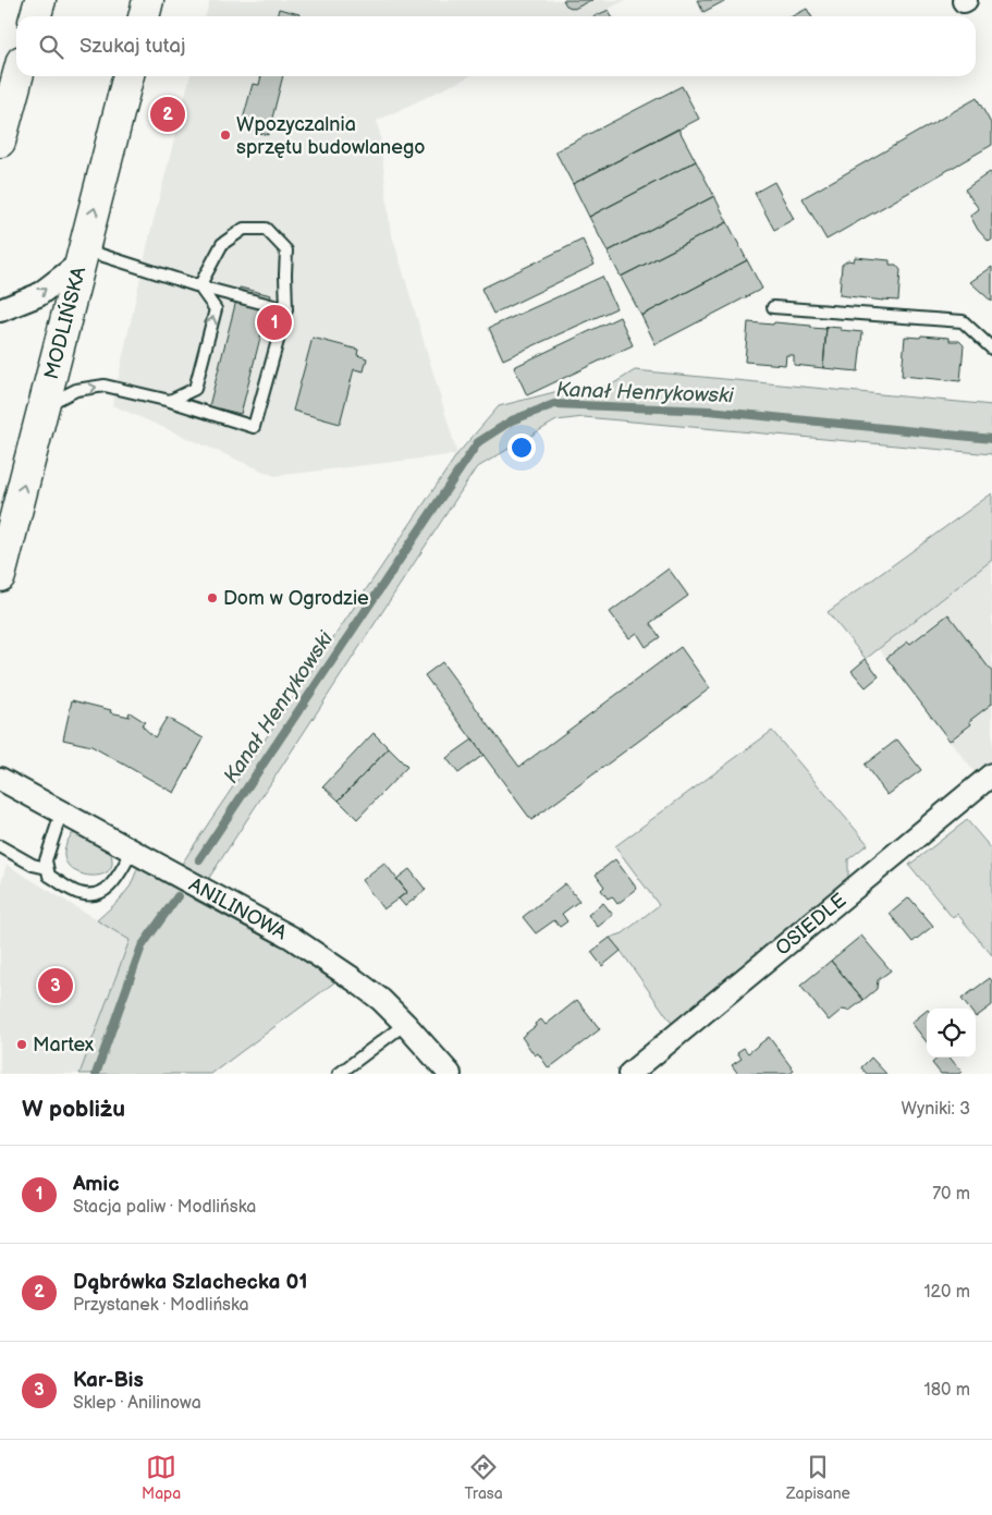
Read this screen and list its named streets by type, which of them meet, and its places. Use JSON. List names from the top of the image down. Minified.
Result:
{"streets":{"main road":["MODLIŃSKA"],"street":["ANILINOWA","OSIEDLE"]},"one_way":["MODLIŃSKA"],"water":["Kanał Henrykowski"],"places":["Wpozyczalnia sprzętu budowlanego","Dom w Ogrodzie","Martex"],"page":{"search":"Szukaj tutaj","pins":["2","1","3"],"heading":["W pobliżu","Wyniki: 3"],"list":[{"mark":"1","name":"Amic","note":"Stacja paliw · Modlińska","value":"70 m"},{"mark":"2","name":"Dąbrówka Szlachecka 01","note":"Przystanek · Modlińska","value":"120 m"},{"mark":"3","name":"Kar-Bis","note":"Sklep · Anilinowa","value":"180 m"}],"nav":["Mapa","Trasa","Zapisane"]}}
